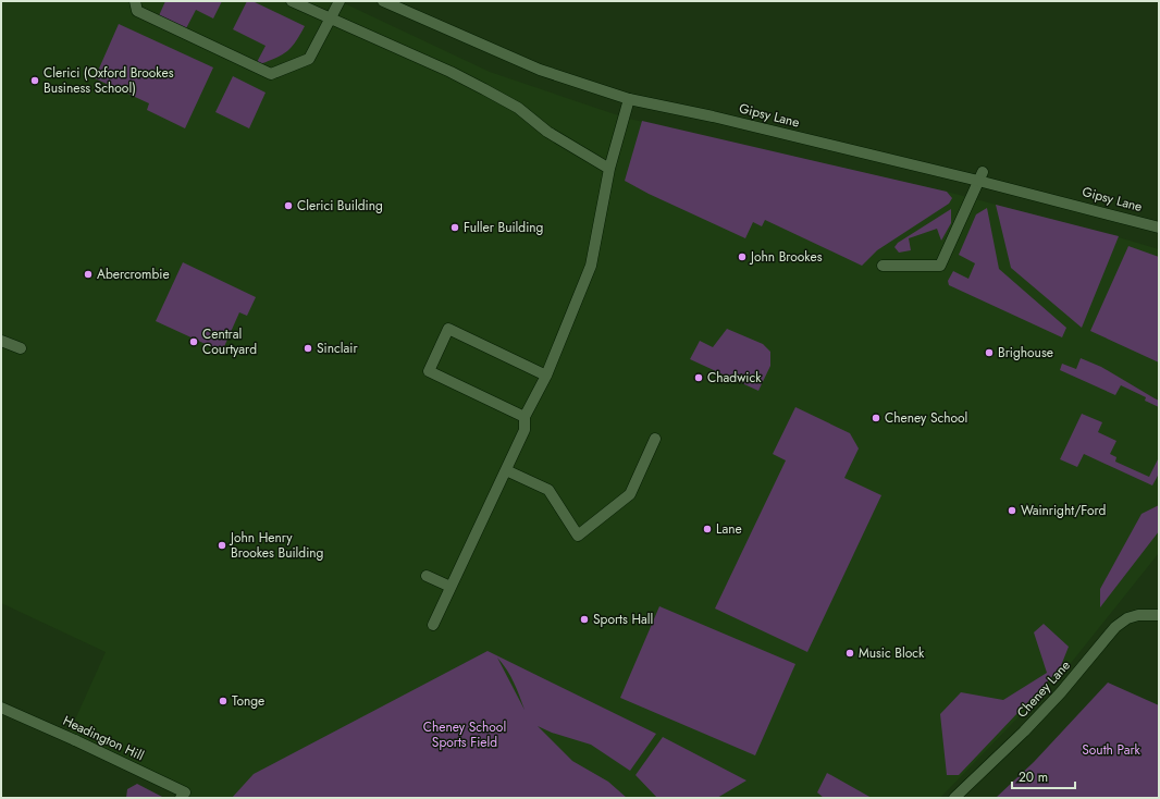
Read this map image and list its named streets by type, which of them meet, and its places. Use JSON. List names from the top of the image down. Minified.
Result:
{"streets":{"street":["Gipsy Lane","Cheney Lane","Headington Hill"]},"parks":["Cheney School Sports Field","South Park"],"places":["Clerici (Oxford Brookes Business School)","Clerici Building","Fuller Building","John Brookes","Abercrombie","Central Courtyard","Sinclair","Brighouse","Chadwick","Cheney School","Wainright/Ford","Lane","John Henry Brookes Building","Sports Hall","Music Block","Tonge"],"scale_bar":"20 m"}
